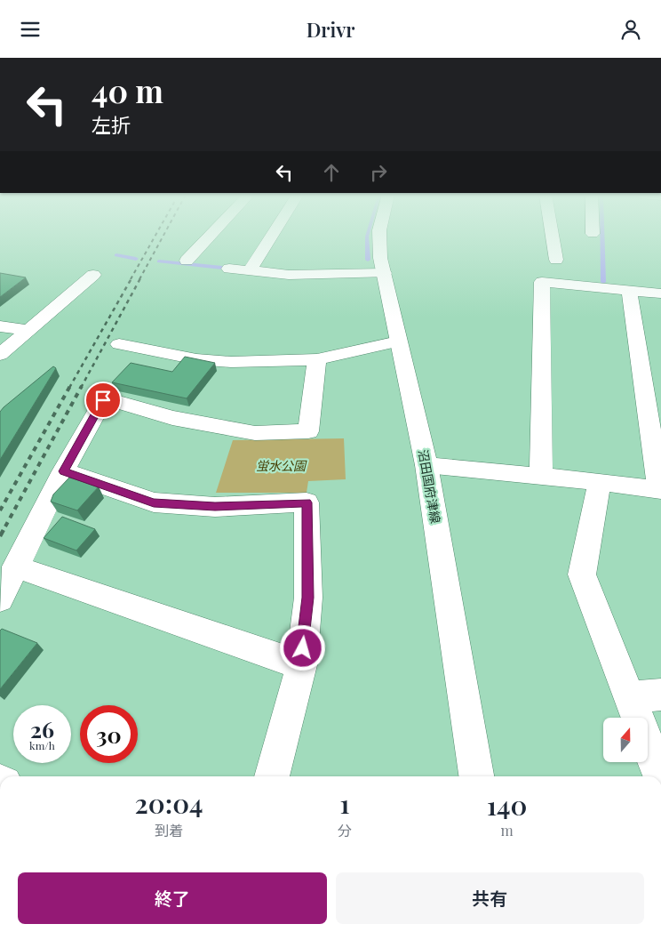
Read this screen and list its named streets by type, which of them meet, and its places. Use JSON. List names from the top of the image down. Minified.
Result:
{"streets":{"street":["沼田国府津線"]},"parks":["蛍水公園"],"north":"top","page":{"header":"Drivr","turn":["40 m","左折"],"speed":"26 km/h","limit":"30","eta":["20:04","到着","1","分","140","m"],"buttons":["終了","共有"]}}
